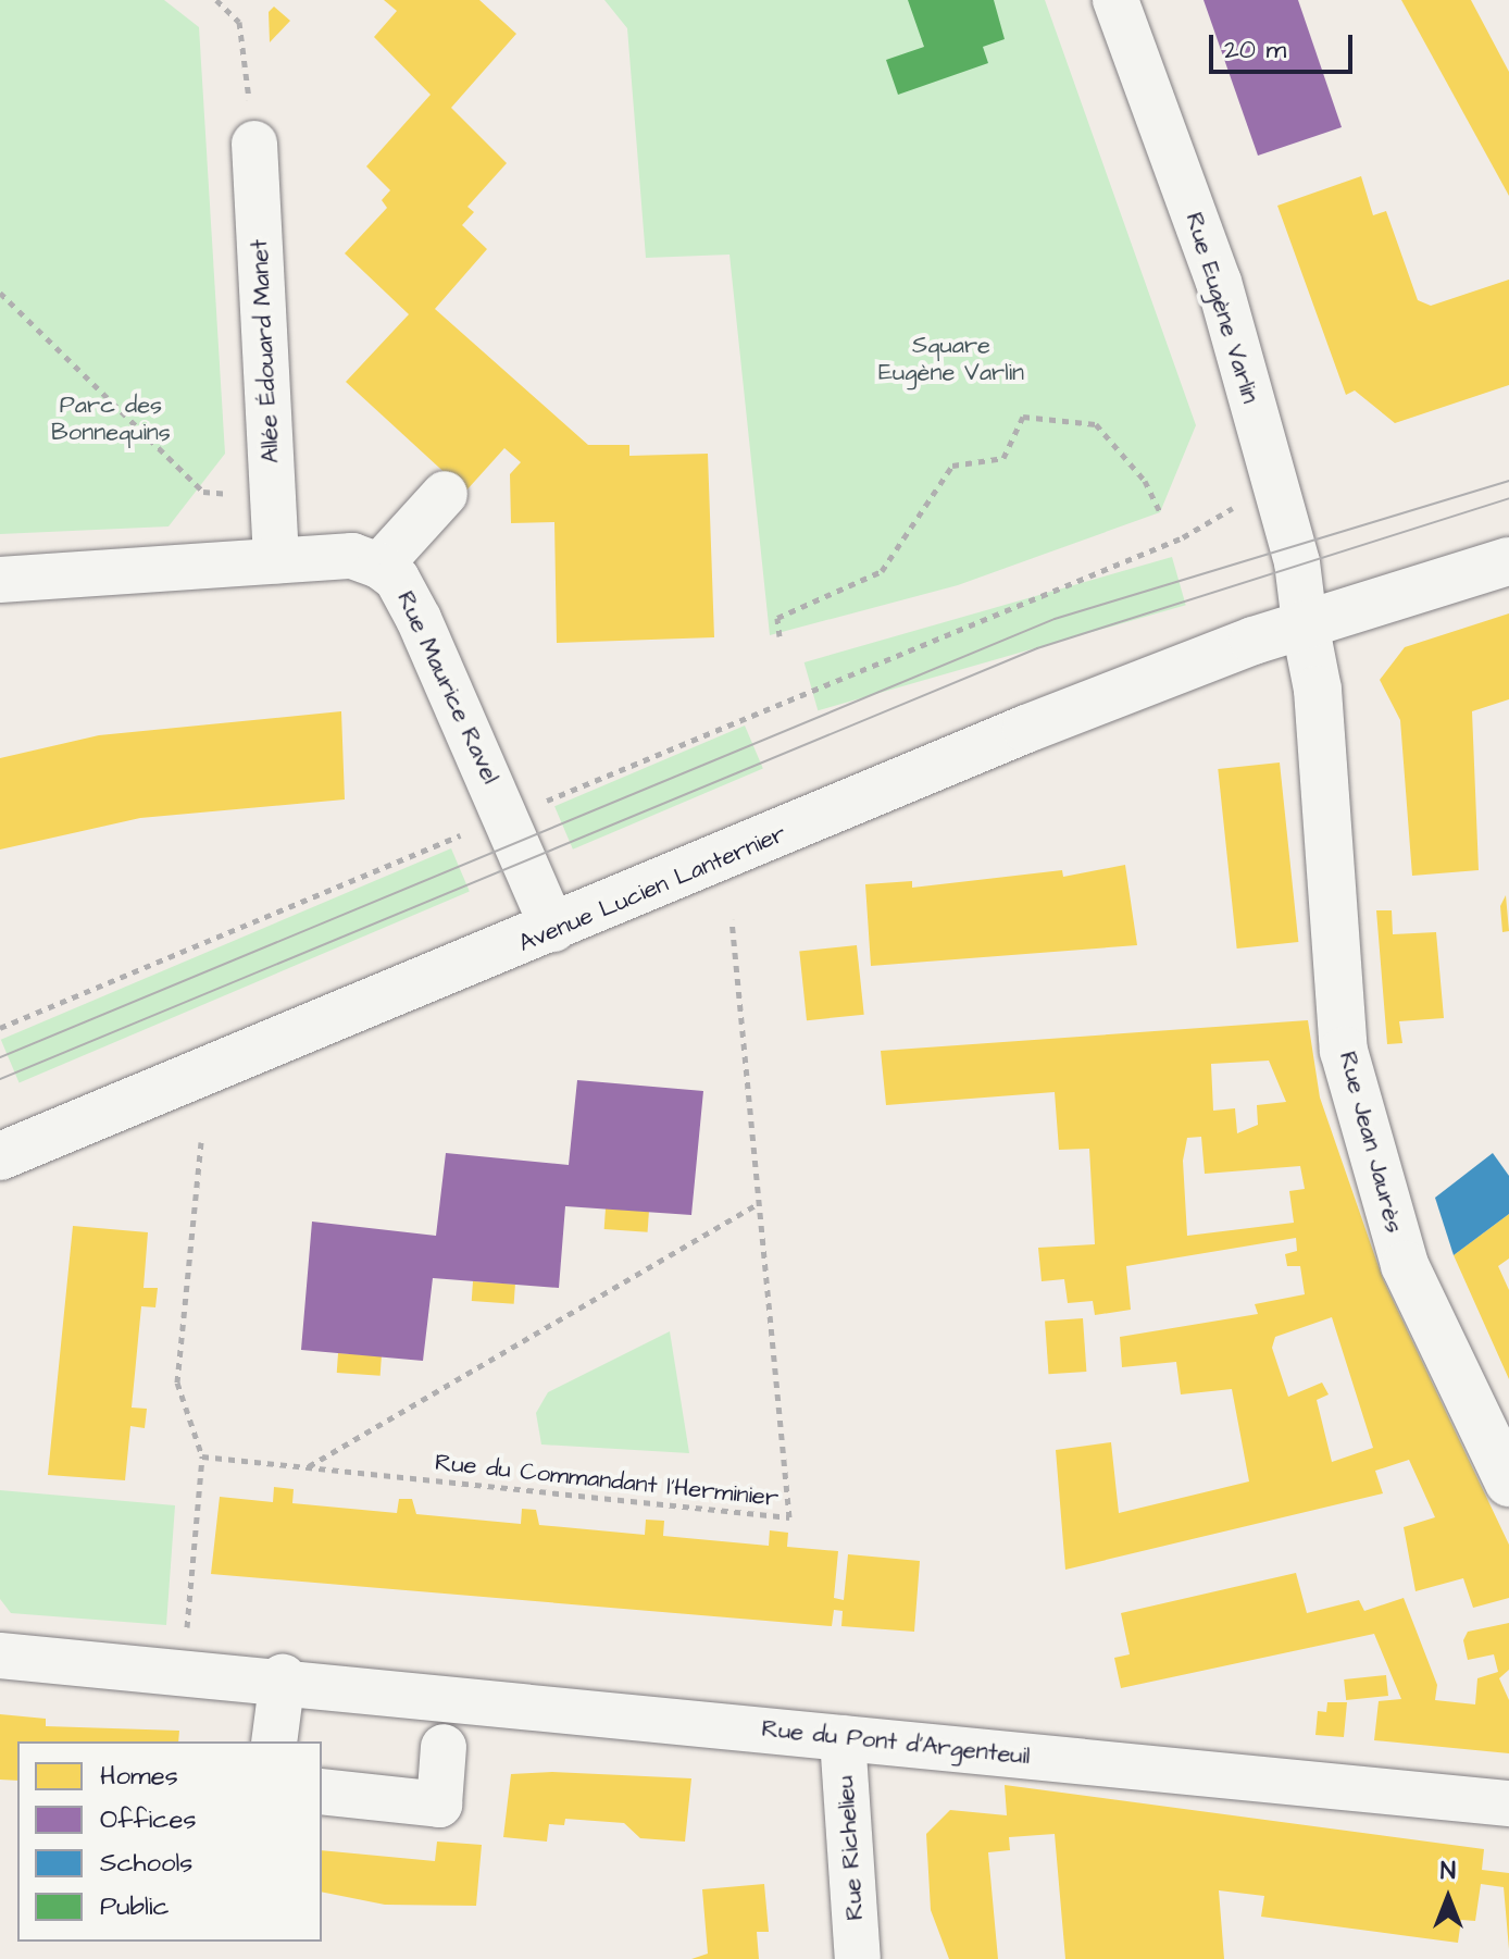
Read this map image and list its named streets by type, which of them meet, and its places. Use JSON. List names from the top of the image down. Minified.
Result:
{"streets":{"main road":["Avenue Lucien Lanternier","Rue Jean Jaurès"],"street":["Rue Eugène Varlin","Allée Édouard Manet","Rue Maurice Ravel","Rue du Pont d'Argenteuil","Rue Richelieu"],"path":["Rue du Commandant l'Herminier"]},"crossings":[["Rue Eugène Varlin","Avenue Lucien Lanternier"],["Rue Eugène Varlin","Rue Jean Jaurès"],["Allée Édouard Manet","Rue Maurice Ravel"],["Rue Maurice Ravel","Avenue Lucien Lanternier"],["Avenue Lucien Lanternier","Rue Jean Jaurès"],["Rue du Pont d'Argenteuil","Rue Richelieu"]],"parks":["Square Eugène Varlin","Parc des Bonnequins"],"legend":["Homes","Offices","Schools","Public"],"scale_bar":"20 m","north":"top"}
